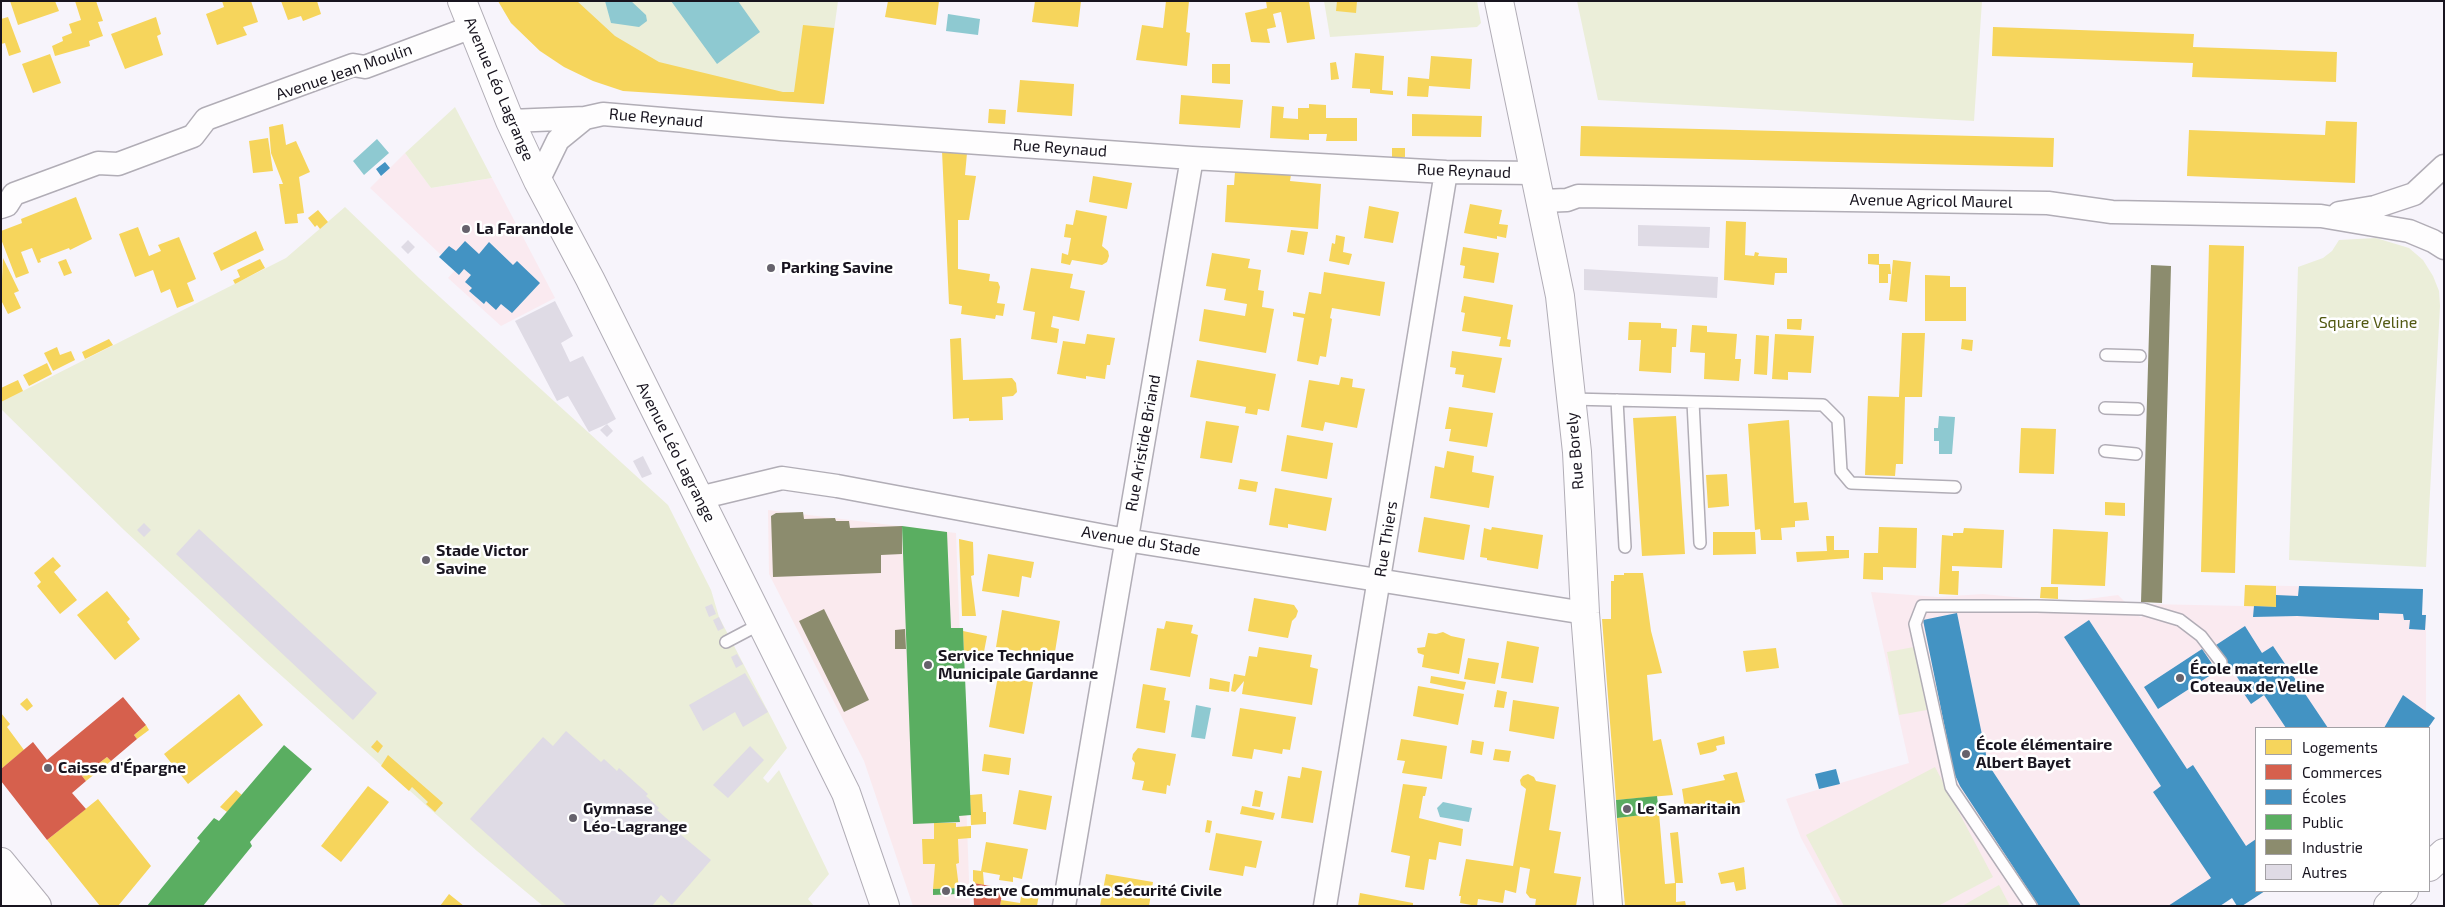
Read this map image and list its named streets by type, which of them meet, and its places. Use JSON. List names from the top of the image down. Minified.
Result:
{"streets":{"street":["Avenue Jean Moulin","Avenue Léo Lagrange","Rue Reynaud","Avenue Agricol Maurel","Rue Aristide Briand","Rue Borely","Rue Thiers","Avenue du Stade"]},"crossings":[["Avenue Jean Moulin","Avenue Léo Lagrange"],["Avenue Léo Lagrange","Rue Reynaud"],["Avenue Léo Lagrange","Avenue du Stade"],["Rue Reynaud","Rue Aristide Briand"],["Rue Reynaud","Rue Borely"],["Rue Reynaud","Rue Thiers"],["Avenue Agricol Maurel","Rue Borely"],["Rue Aristide Briand","Avenue du Stade"],["Rue Borely","Avenue du Stade"],["Rue Thiers","Avenue du Stade"]],"parks":["Square Veline"],"places":["La Farandole","Parking Savine","Stade Victor Savine","Service Technique Municipale Gardanne","École maternelle Coteaux de Veline","École élémentaire Albert Bayet","Caisse d'Épargne","Le Samaritain","Gymnase Léo-Lagrange","Réserve Communale Sécurité Civile"],"legend":["Logements","Commerces","Écoles","Public","Industrie","Autres"]}
